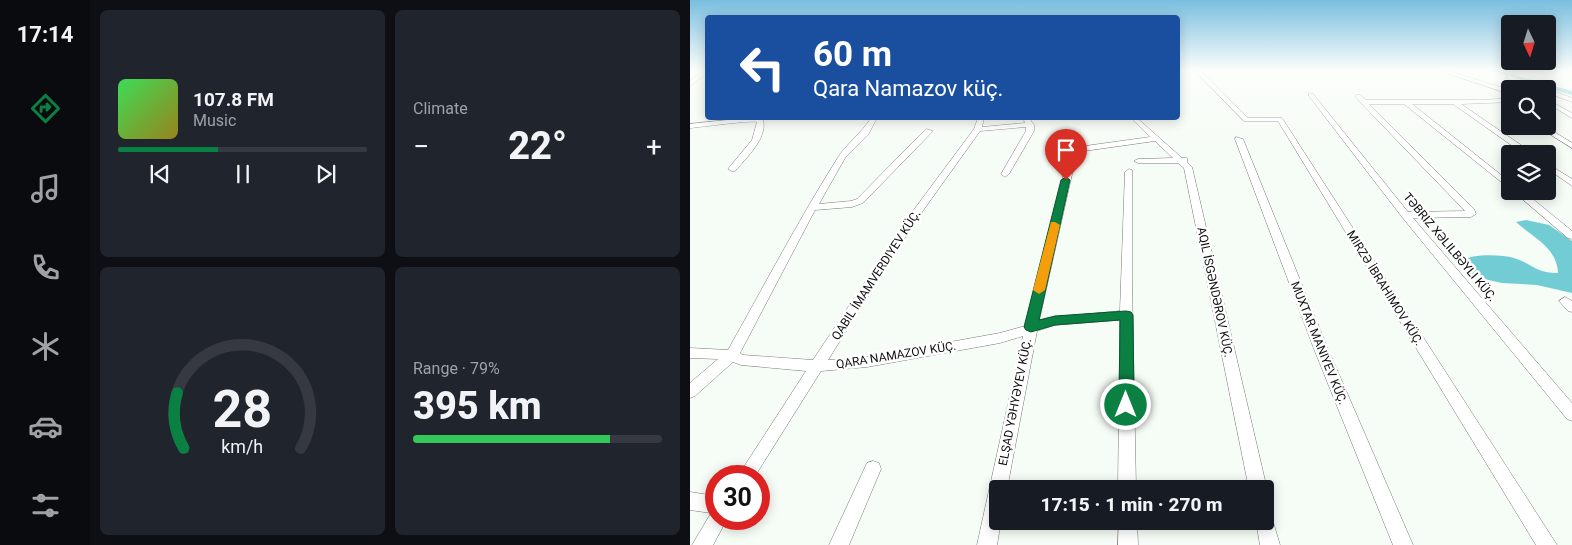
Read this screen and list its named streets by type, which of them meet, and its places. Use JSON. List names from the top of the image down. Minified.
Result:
{"streets":{"street":["TƏBRIZ XƏLILBƏYLI KÜÇ.","QABIL İMAMVERDIYEV KÜÇ.","MIRZƏ İBRAHIMOV KÜÇ.","AQIL İSGƏNDƏROV KÜÇ.","MUXTAR MANIYEV KÜÇ.","QARA NAMAZOV KÜÇ.","ELŞAD YƏHYƏYEV KÜÇ."]},"crossings":[["QABIL İMAMVERDIYEV KÜÇ.","QARA NAMAZOV KÜÇ."],["QARA NAMAZOV KÜÇ.","ELŞAD YƏHYƏYEV KÜÇ."]],"north":"bottom","page":{"tabs":"17:14","tile":["Climate",["Range · 79%","395 km"]],"turn":["60 m","Qara Namazov küç."],"song":["107.8 FM","Music"],"heat":["−","22°","+"],"limit":"30","trip":"17:15 · 1 min · 270 m","gauge":["28","km/h"]}}
